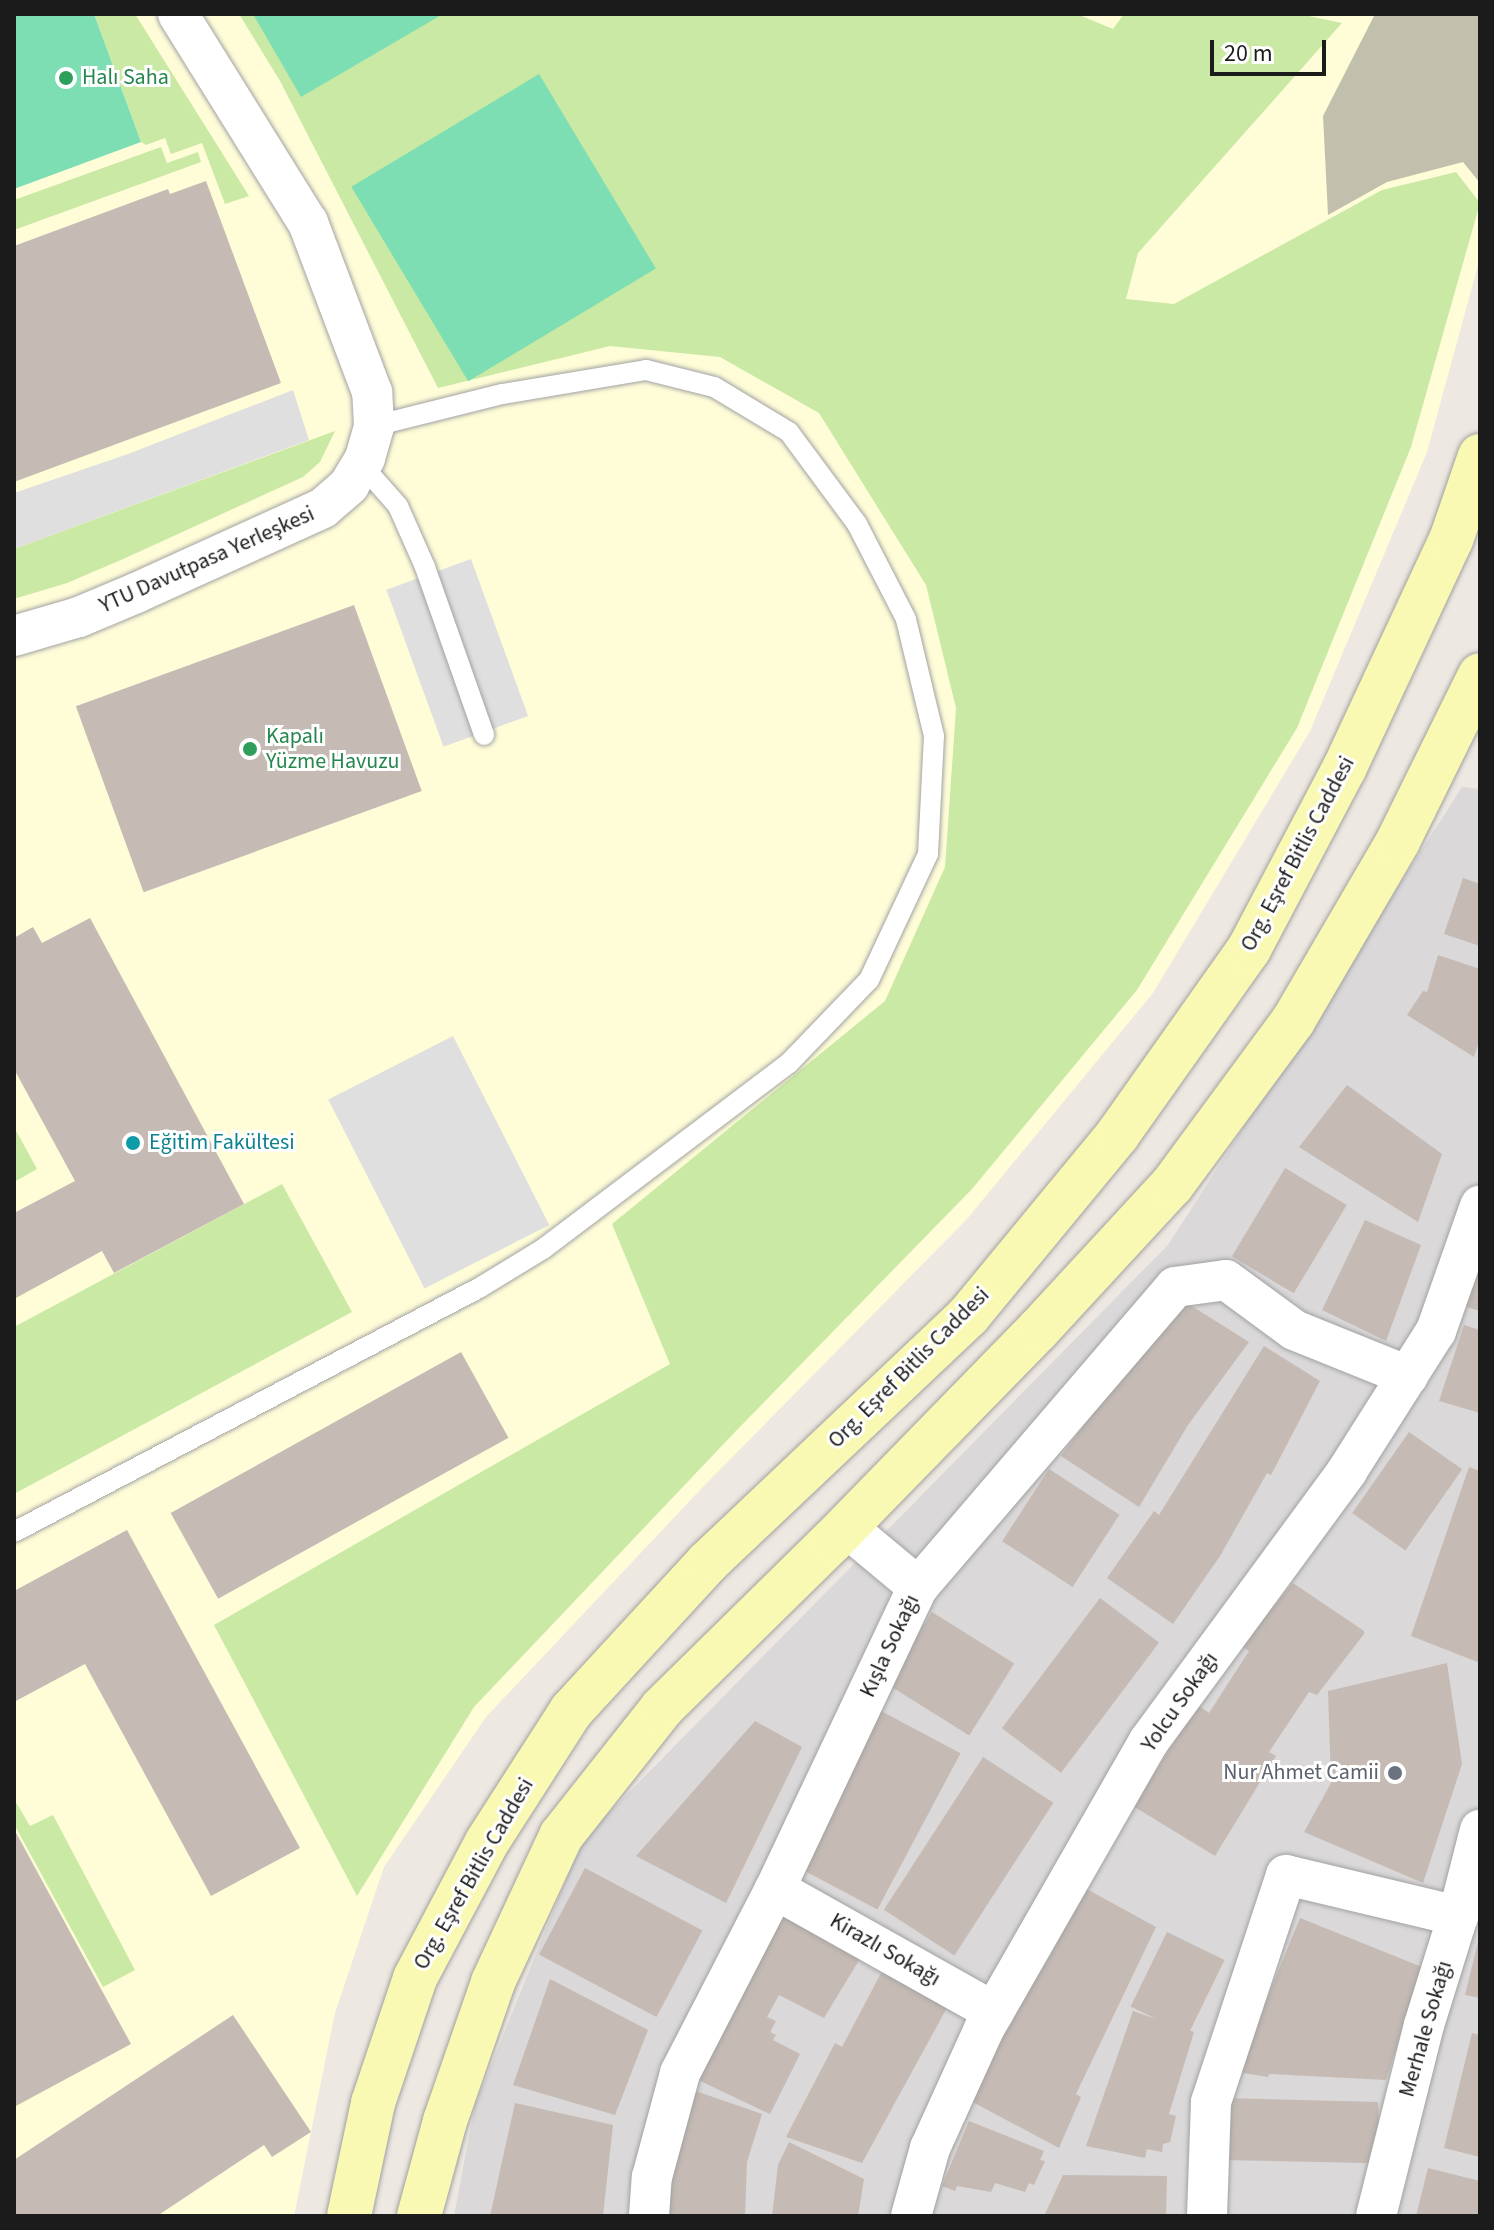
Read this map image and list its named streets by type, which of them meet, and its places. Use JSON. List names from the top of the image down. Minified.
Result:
{"streets":{"street":["YTU Davutpasa Yerleşkesi","Org. Eşref Bitlis Caddesi","Kışla Sokağı","Yolcu Sokağı","Kirazlı Sokağı","Merhale Sokağı"]},"crossings":[["Kışla Sokağı","Yolcu Sokağı"],["Kışla Sokağı","Kirazlı Sokağı"],["Yolcu Sokağı","Kirazlı Sokağı"]],"places":["Halı Saha","Kapalı Yüzme Havuzu","Eğitim Fakültesi","Nur Ahmet Camii"],"scale_bar":"20 m"}
